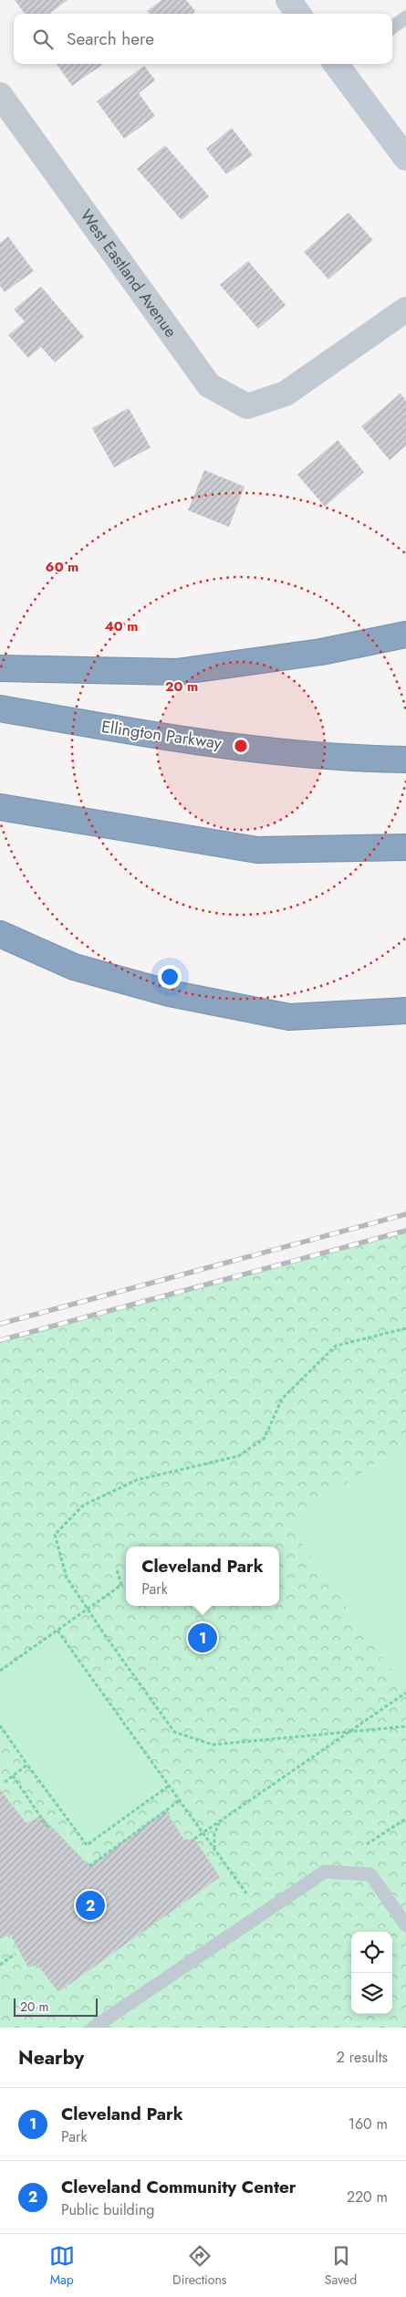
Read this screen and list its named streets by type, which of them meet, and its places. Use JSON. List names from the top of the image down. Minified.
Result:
{"streets":{"highway":["Ellington Parkway"],"street":["West Eastland Avenue"]},"scale_bar":"20 m","page":{"search":"Search here","popup":["Cleveland Park","Park"],"pins":["1","2"],"scale":"20 m","heading":["Nearby","2 results"],"list":[{"mark":"1","name":"Cleveland Park","note":"Park","value":"160 m"},{"mark":"2","name":"Cleveland Community Center","note":"Public building","value":"220 m"}],"nav":["Map","Directions","Saved"]},"rings":["60 m","40 m","20 m"]}
